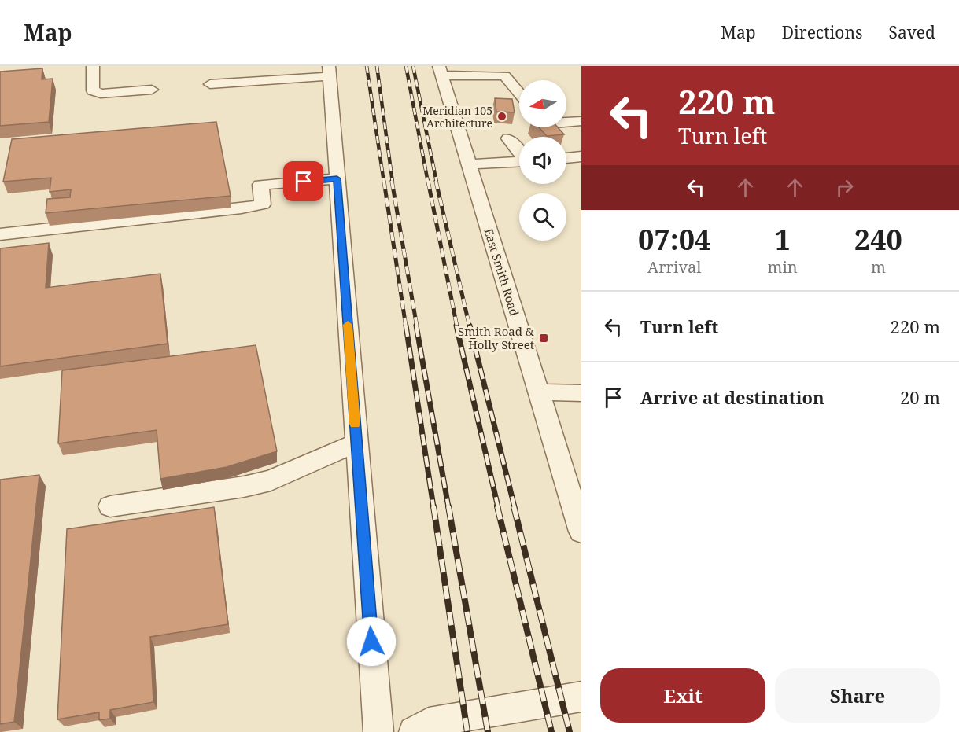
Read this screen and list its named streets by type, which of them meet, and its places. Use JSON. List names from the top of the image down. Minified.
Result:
{"streets":{"street":["East Smith Road"]},"places":{"other":["Meridian 105 Architecture"],"transit":["Smith Road & Holly Street"]},"north":"left","page":{"header":"Map","nav":["Map","Directions","Saved"],"turn":["220 m","Turn left"],"eta":["07:04","Arrival","1","min","240","m"],"list":[{"name":"Turn left","value":"220 m"},{"name":"Arrive at destination","value":"20 m"}],"buttons":["Exit","Share"]}}
